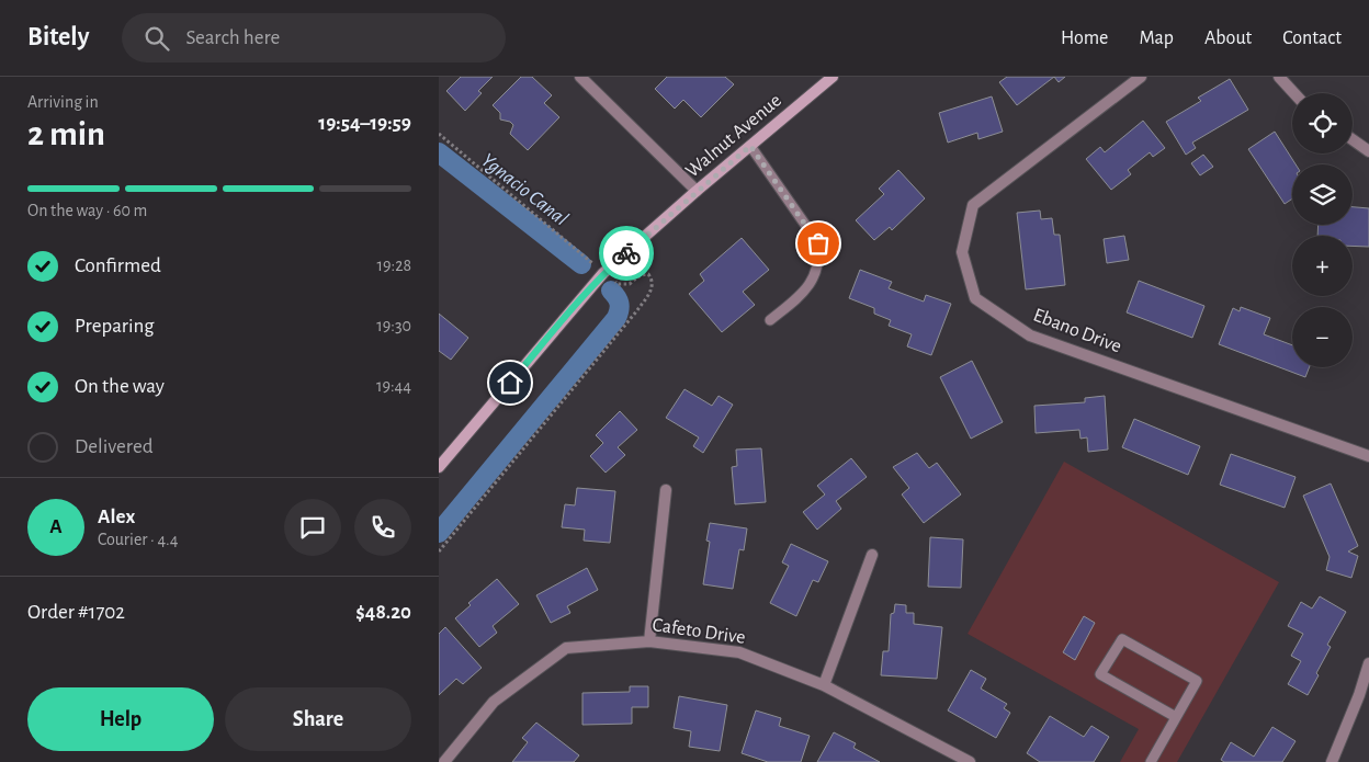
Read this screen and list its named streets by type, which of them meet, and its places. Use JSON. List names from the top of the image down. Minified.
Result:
{"streets":{"street":["Walnut Avenue","Ebano Drive","Cafeto Drive"]},"water":["Ygnacio Canal"],"page":{"header":"Bitely","search":"Search here","nav":["Home","Map","About","Contact"],"heading":["2 min","Arriving in","19:54–19:59"],"panel":["Alex","Courier · 4.4","Order #1702","$48.20"],"map_buttons":["+","−"],"bar":"On the way · 60 m","list":[["Confirmed","19:28"],["Preparing","19:30"],["On the way","19:44"],"Delivered"],"round":"A","buttons":["Help","Share"]}}
